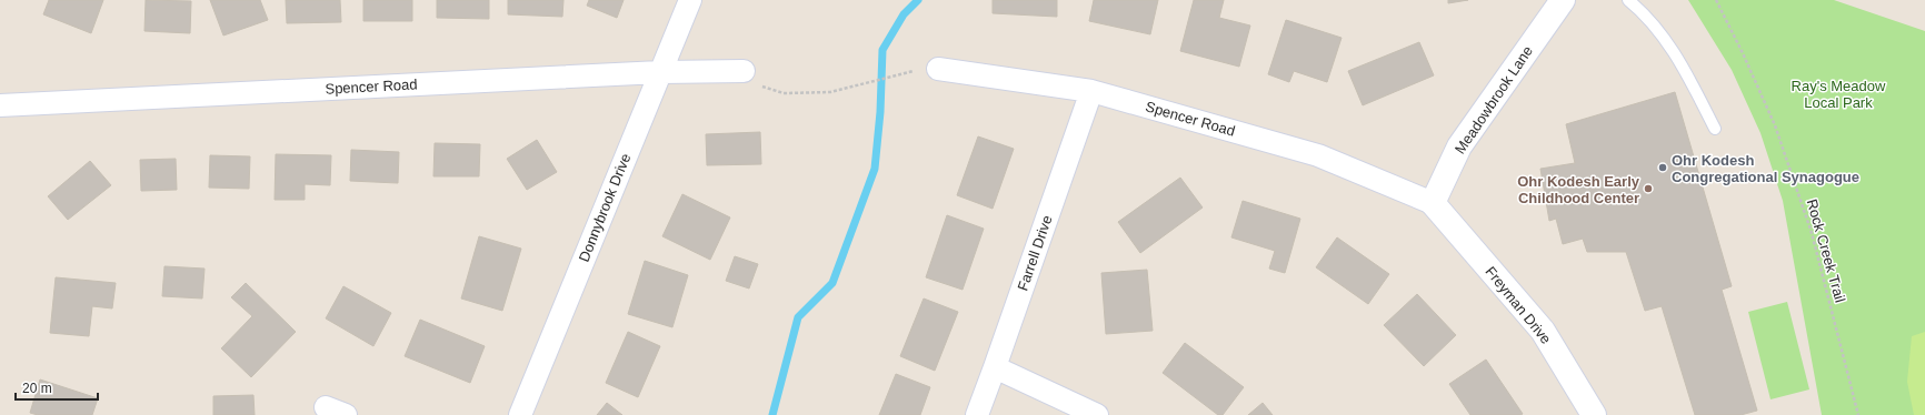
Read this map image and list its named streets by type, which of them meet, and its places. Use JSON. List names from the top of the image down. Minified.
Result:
{"streets":{"street":["Spencer Road","Meadowbrook Lane","Donnybrook Drive","Farrell Drive","Freyman Drive"],"path":["Rock Creek Trail"]},"crossings":[["Spencer Road","Meadowbrook Lane"],["Spencer Road","Donnybrook Drive"],["Spencer Road","Farrell Drive"],["Spencer Road","Freyman Drive"],["Meadowbrook Lane","Freyman Drive"]],"parks":["Ray's Meadow Local Park"],"places":["Ohr Kodesh Congregational Synagogue","Ohr Kodesh Early Childhood Center"],"scale_bar":"20 m"}
